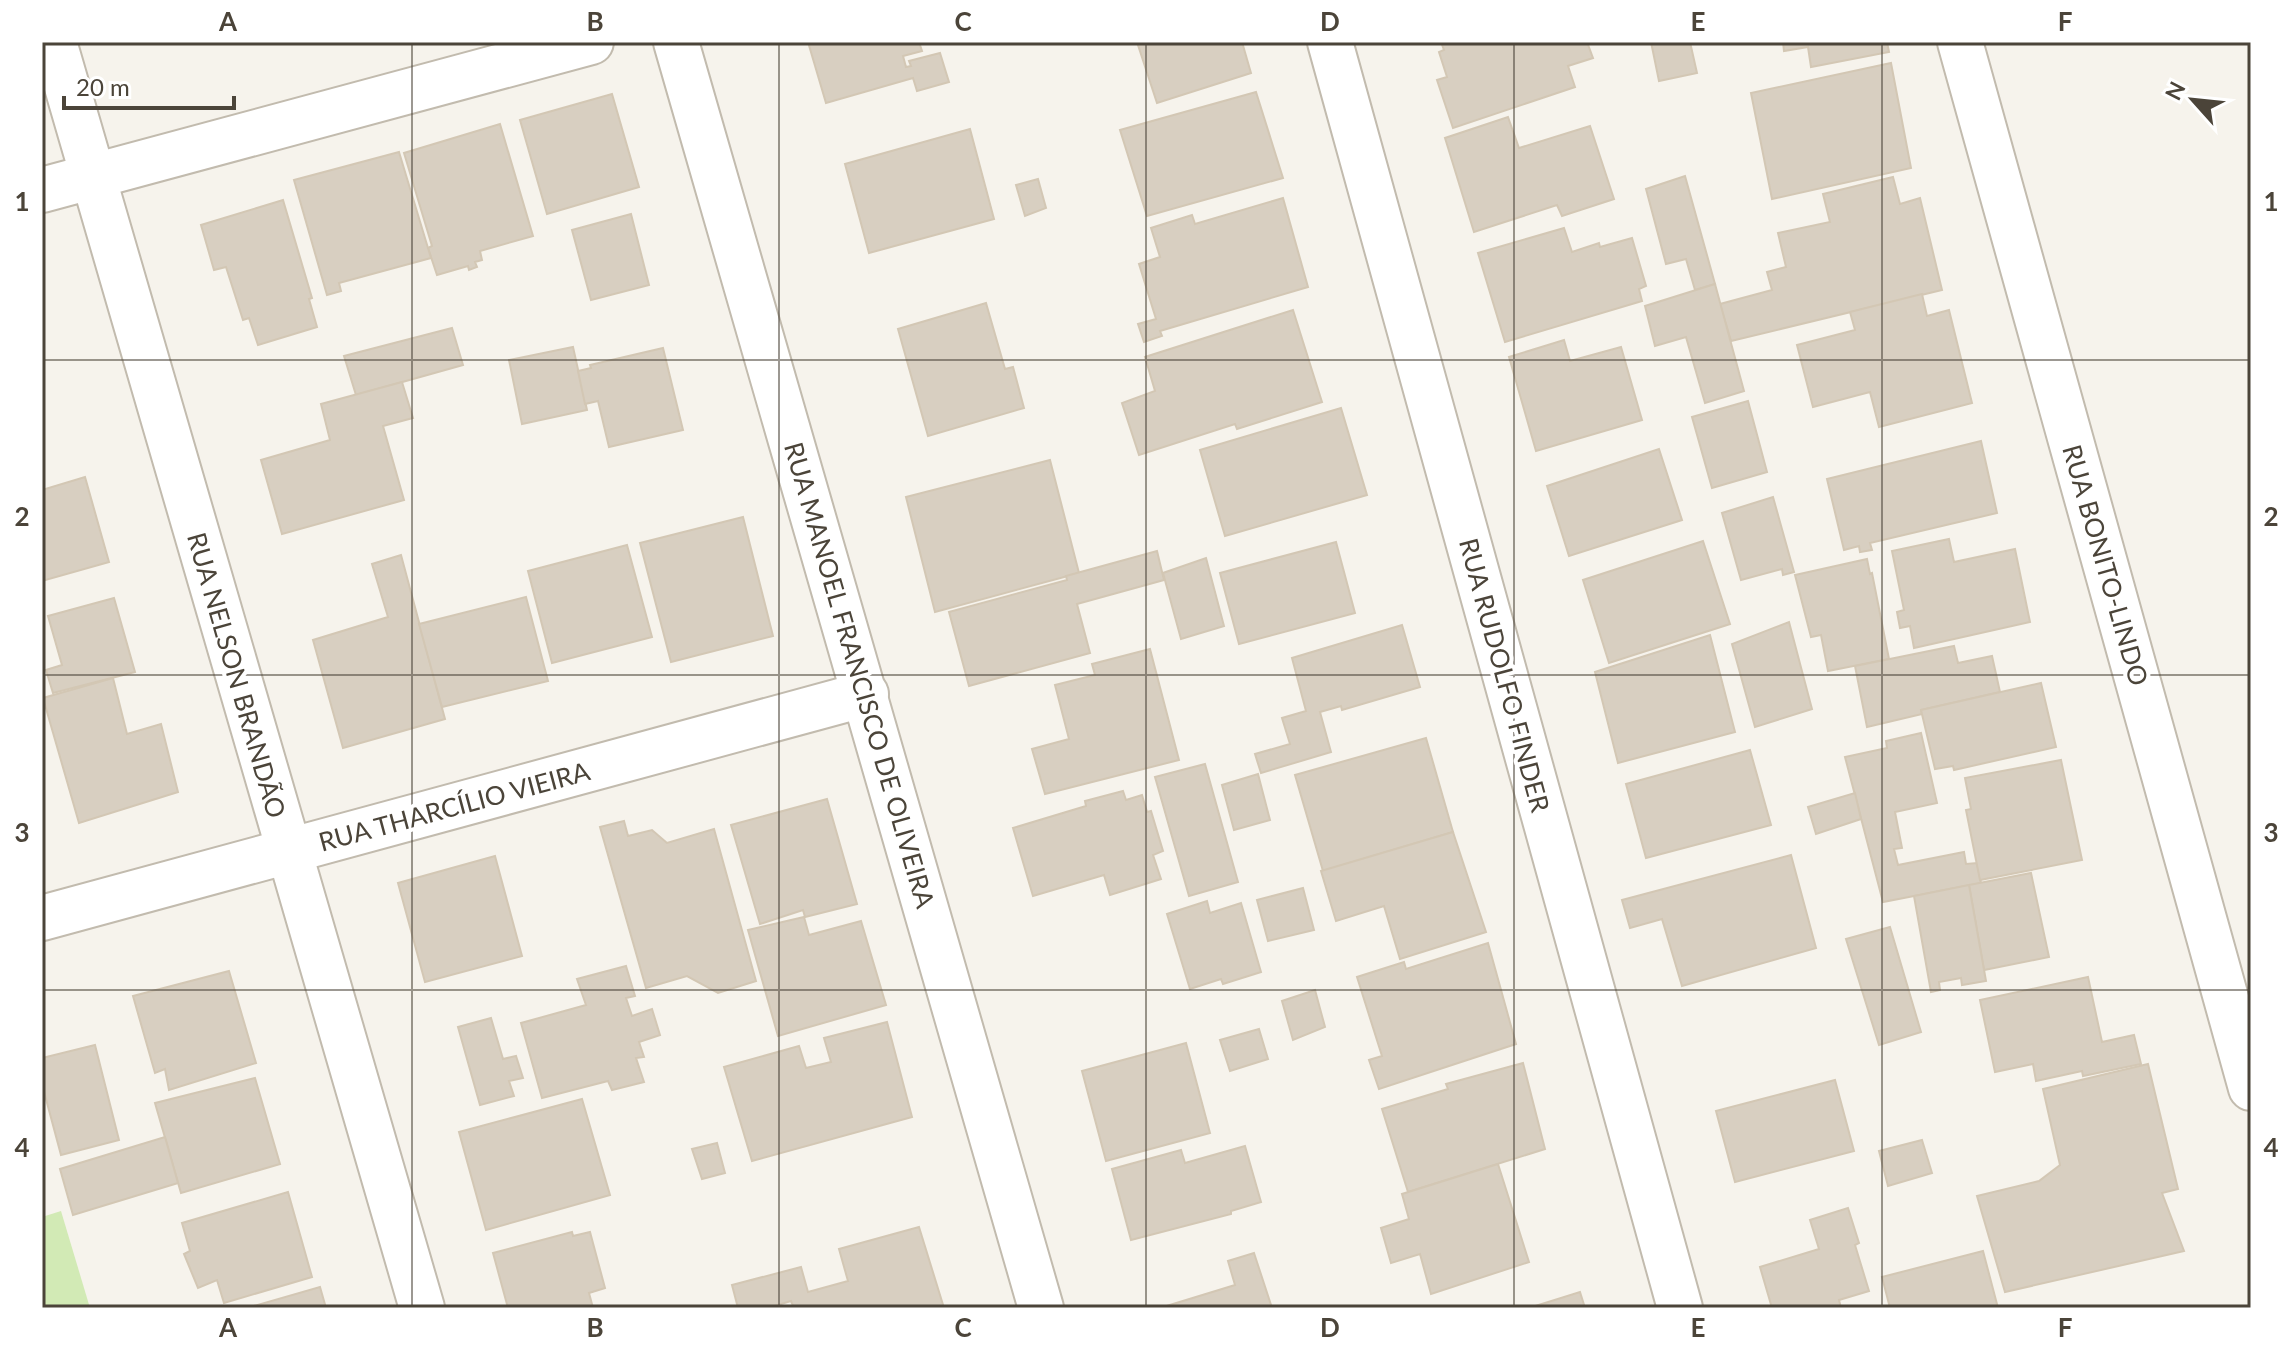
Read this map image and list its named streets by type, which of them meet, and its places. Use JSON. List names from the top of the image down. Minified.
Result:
{"streets":{"street":["RUA BONITO-LINDO","RUA NELSON BRANDÃO","RUA MANOEL FRANCISCO DE OLIVEIRA","RUA RUDOLFO FINDER","RUA THARCÍLIO VIEIRA"]},"crossings":[["RUA NELSON BRANDÃO","RUA THARCÍLIO VIEIRA"],["RUA MANOEL FRANCISCO DE OLIVEIRA","RUA THARCÍLIO VIEIRA"]],"scale_bar":"20 m","north":"top left","grid":{"columns":["A","B","C","D","E","F"],"rows":["1","2","3","4"]}}
